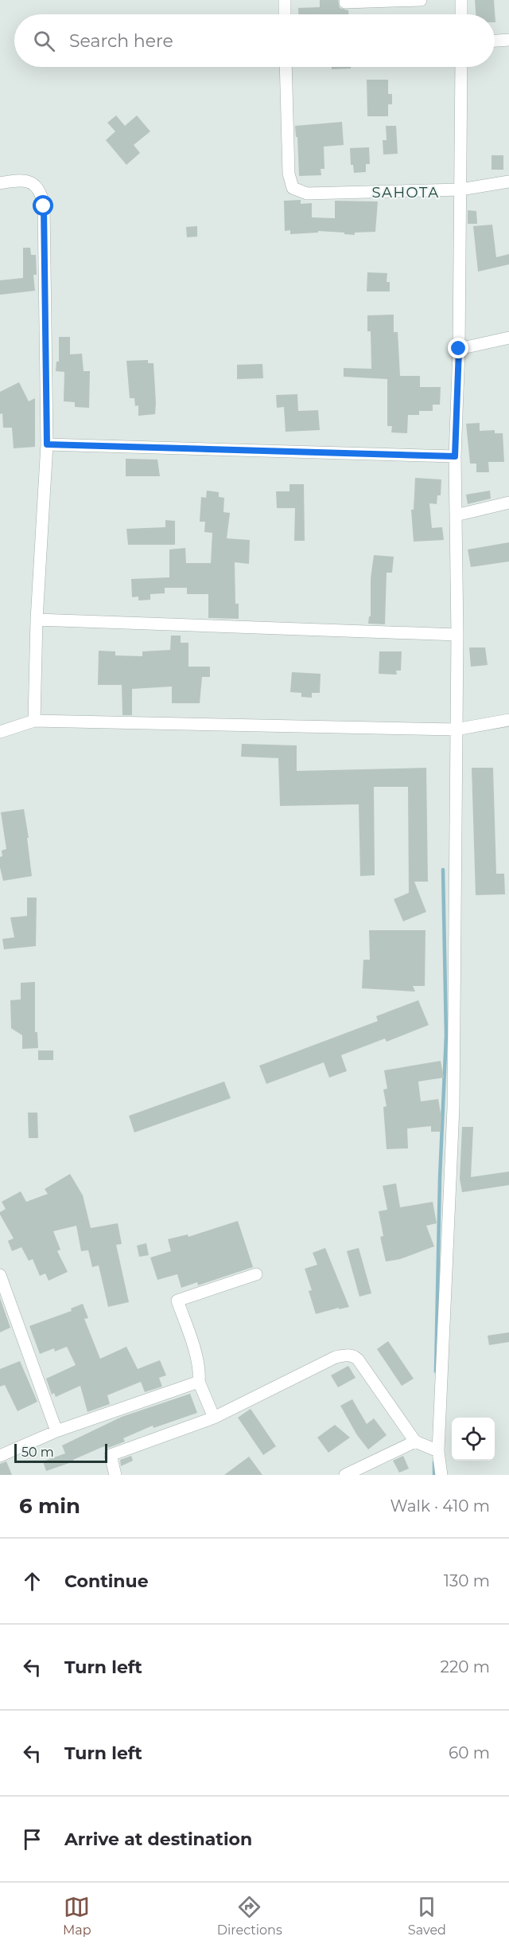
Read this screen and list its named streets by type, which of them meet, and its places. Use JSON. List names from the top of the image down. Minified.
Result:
{"districts":["SAHOTA"],"scale_bar":"50 m","page":{"search":"Search here","scale":"50 m","heading":["6 min","Walk · 410 m"],"list":[["Continue","130 m"],["Turn left","220 m"],["Turn left","60 m"],"Arrive at destination"],"nav":["Map","Directions","Saved"]}}
